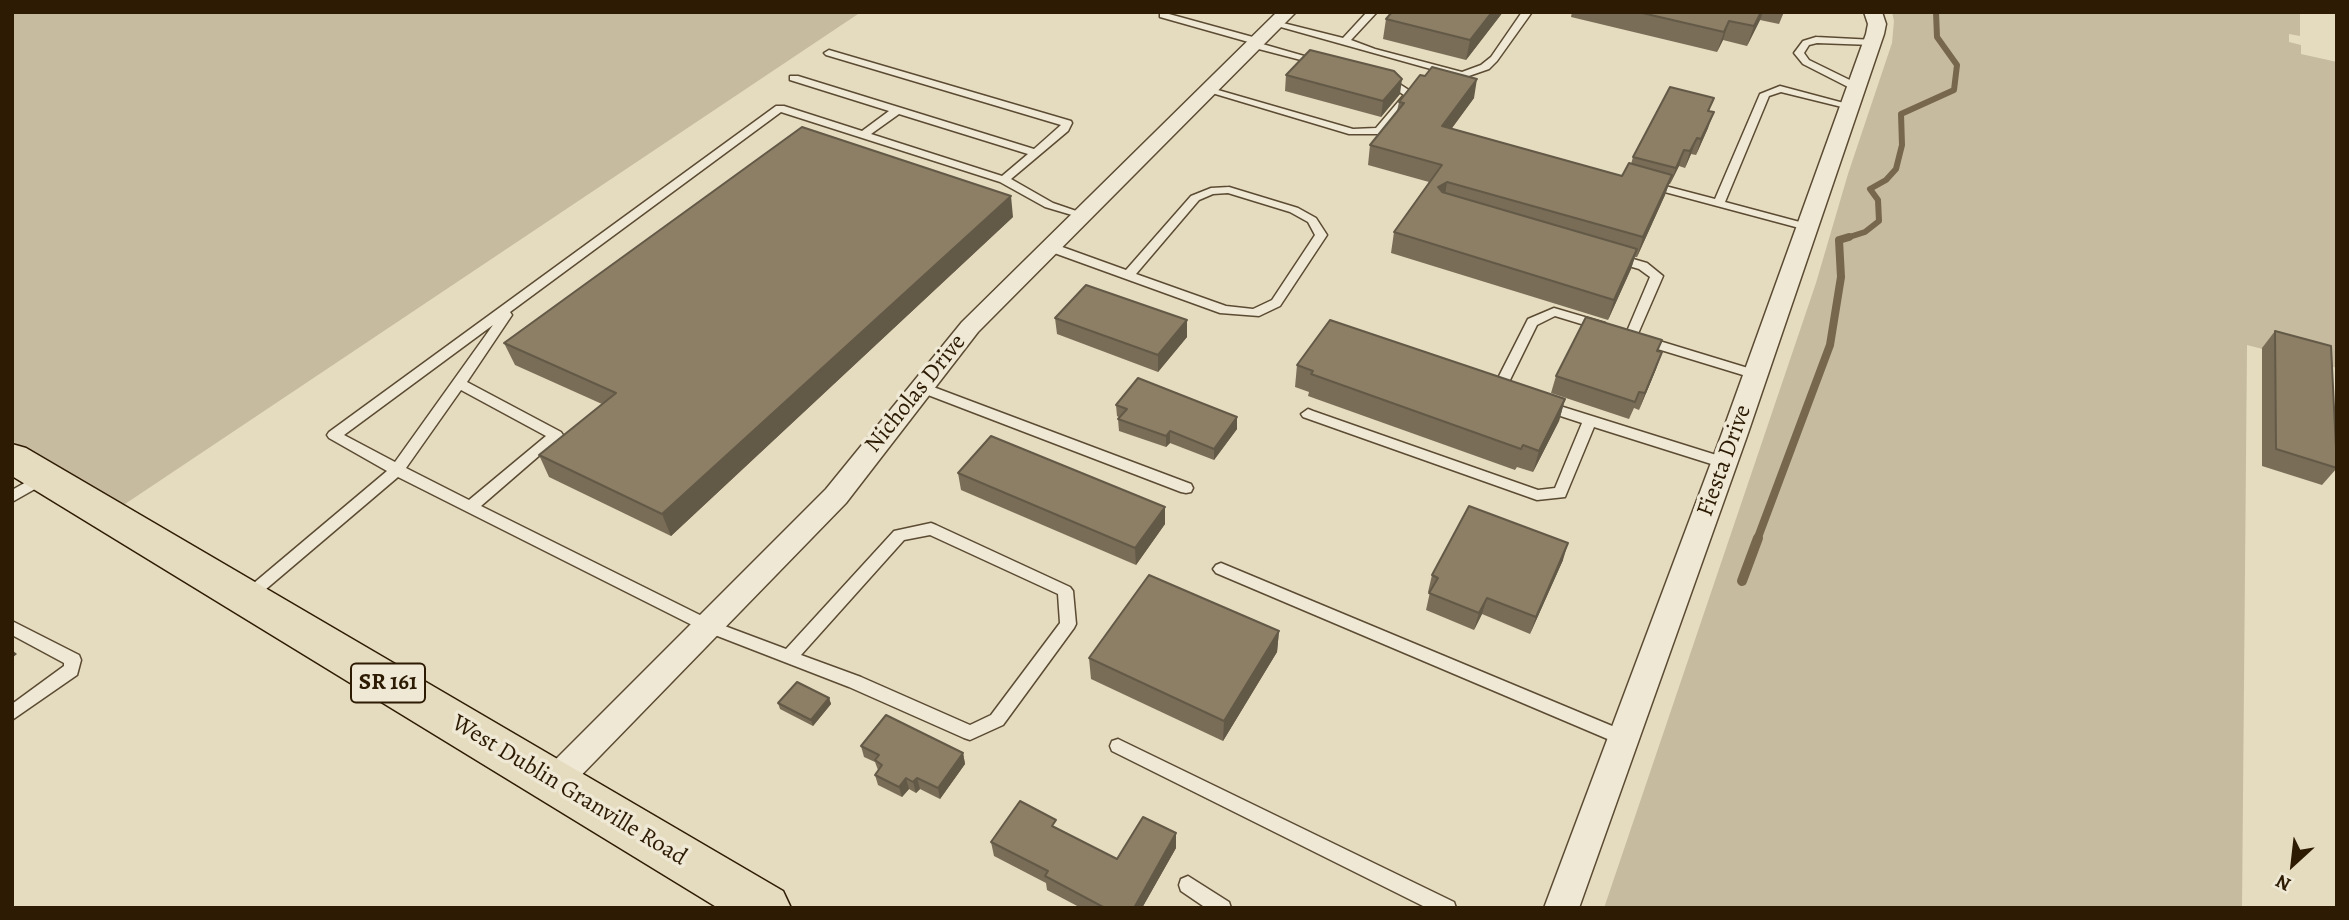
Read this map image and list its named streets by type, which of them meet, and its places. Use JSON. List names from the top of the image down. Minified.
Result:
{"streets":{"main road":["SR 161","West Dublin Granville Road"],"street":["Nicholas Drive","Fiesta Drive"]},"crossings":[["Nicholas Drive","West Dublin Granville Road"]],"north":"bottom left"}
